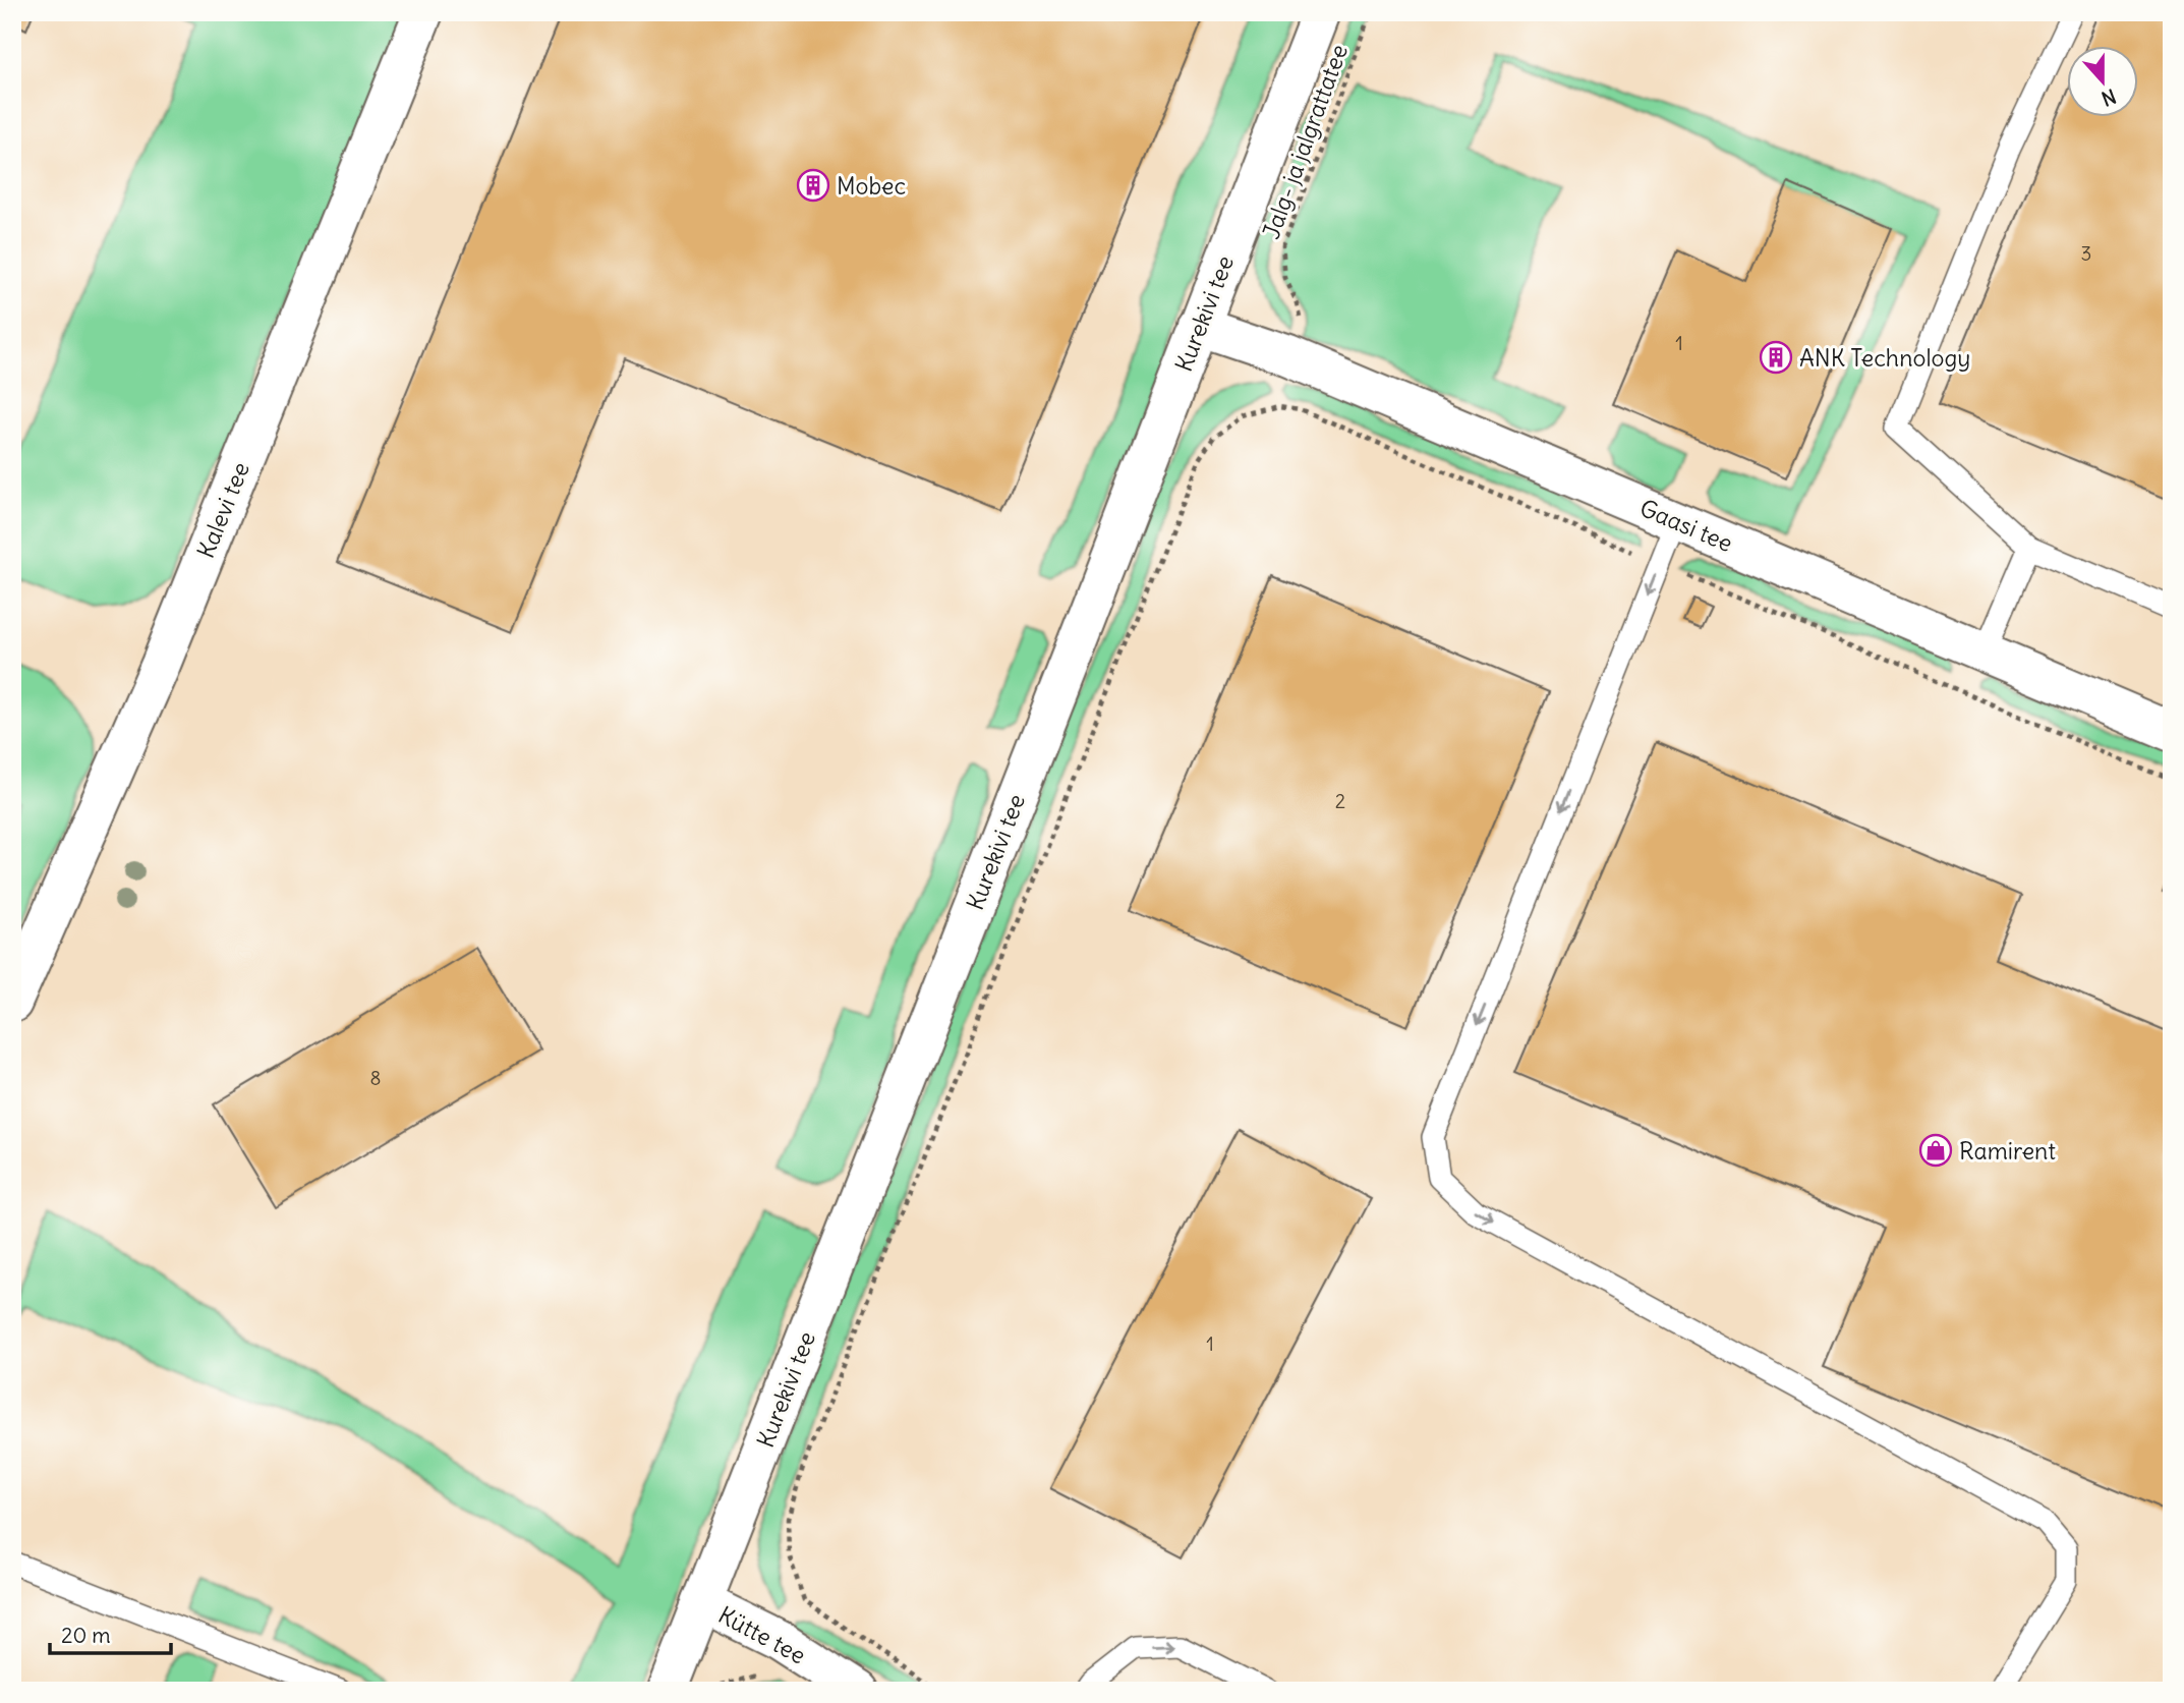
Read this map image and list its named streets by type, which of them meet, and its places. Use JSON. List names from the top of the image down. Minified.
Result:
{"streets":{"street":["Kurekivi tee","Kalevi tee","Gaasi tee","Kütte tee"],"path":["Jalg- ja jalgrattatee"]},"crossings":[["Jalg- ja jalgrattatee","Gaasi tee"],["Kurekivi tee","Gaasi tee"],["Kurekivi tee","Kütte tee"]],"places":{"building":["Mobec","ANK Technology"],"shop":["Ramirent"]},"house_numbers":["3","1","2","8","1"],"scale_bar":"20 m","north":"bottom"}
